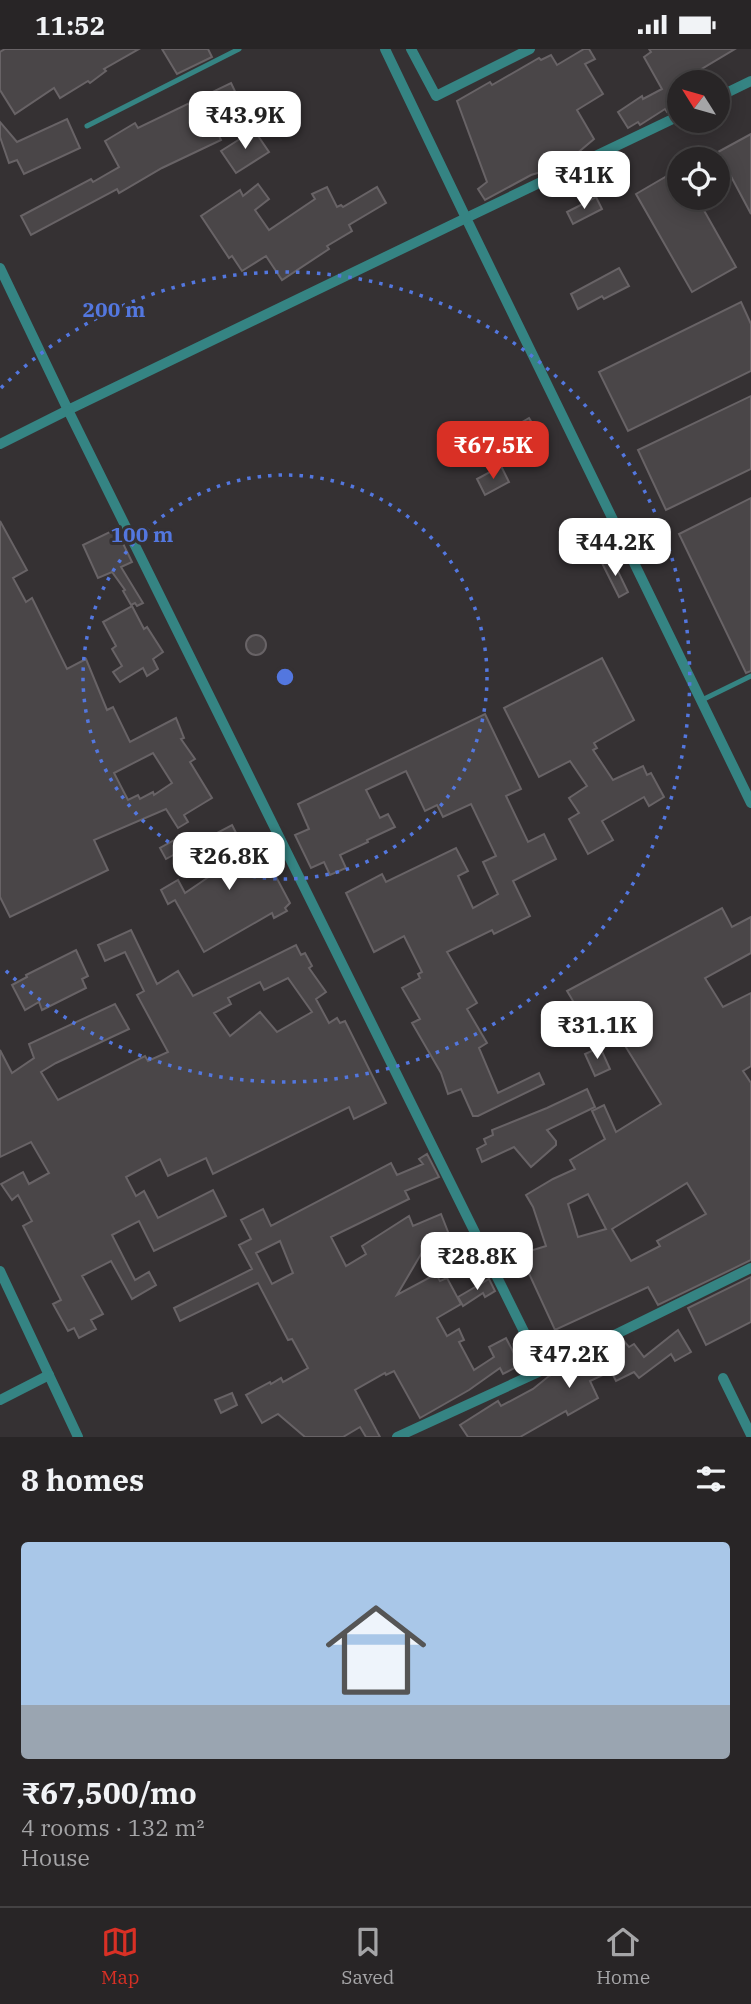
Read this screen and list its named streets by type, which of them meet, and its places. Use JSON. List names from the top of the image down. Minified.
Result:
{"north":"top left","page":{"status":"11:52","price":["₹43.9K","₹41K","₹67.5K","₹44.2K","₹26.8K","₹31.1K","₹28.8K","₹47.2K"],"heading":"8 homes","list":[{"name":"₹67,500/mo","note":"4 rooms · 132 m² · House"}],"tabs":["Map","Saved","Home"]},"rings":["200 m","100 m"]}
